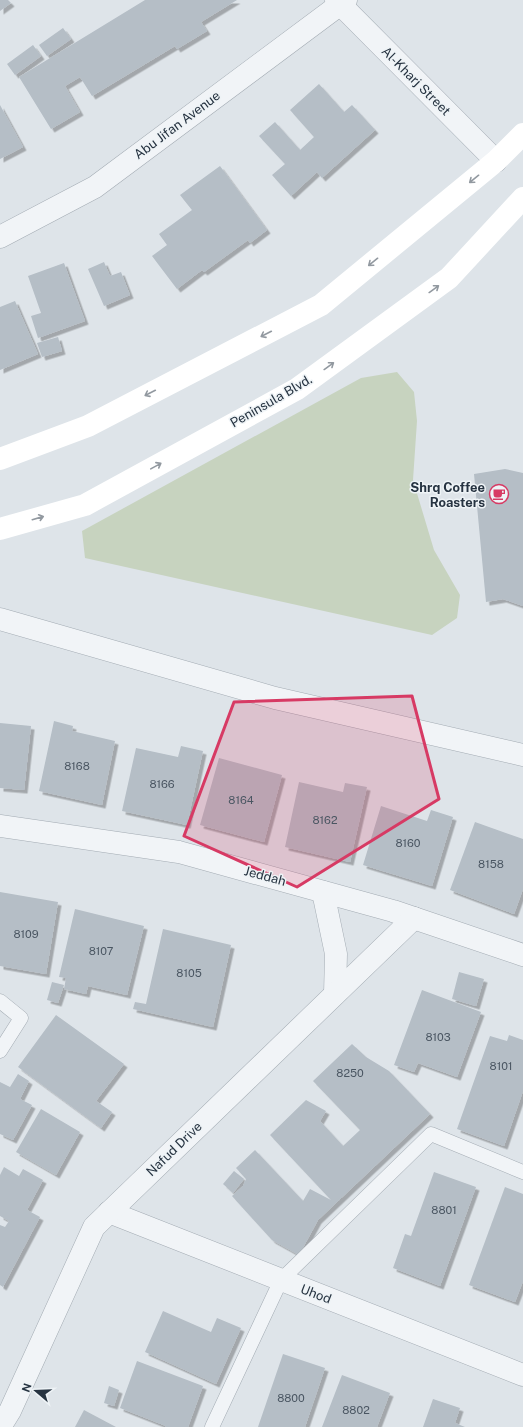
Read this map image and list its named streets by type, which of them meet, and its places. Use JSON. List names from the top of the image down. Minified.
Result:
{"streets":{"main road":["Peninsula Blvd."],"street":["Al-Kharj Street","Abu Jifan Avenue","Jeddah","Nafud Drive","Uhod"]},"crossings":[["Al-Kharj Street","Abu Jifan Avenue"],["Jeddah","Nafud Drive"],["Nafud Drive","Uhod"]],"places":{"cafe":["Shrq Coffee Roasters"]},"house_numbers":["8168","8166","8164","8162","8160","8158","8109","8107","8105","8103","8101","8250","8801","8800","8802"],"north":"left"}
